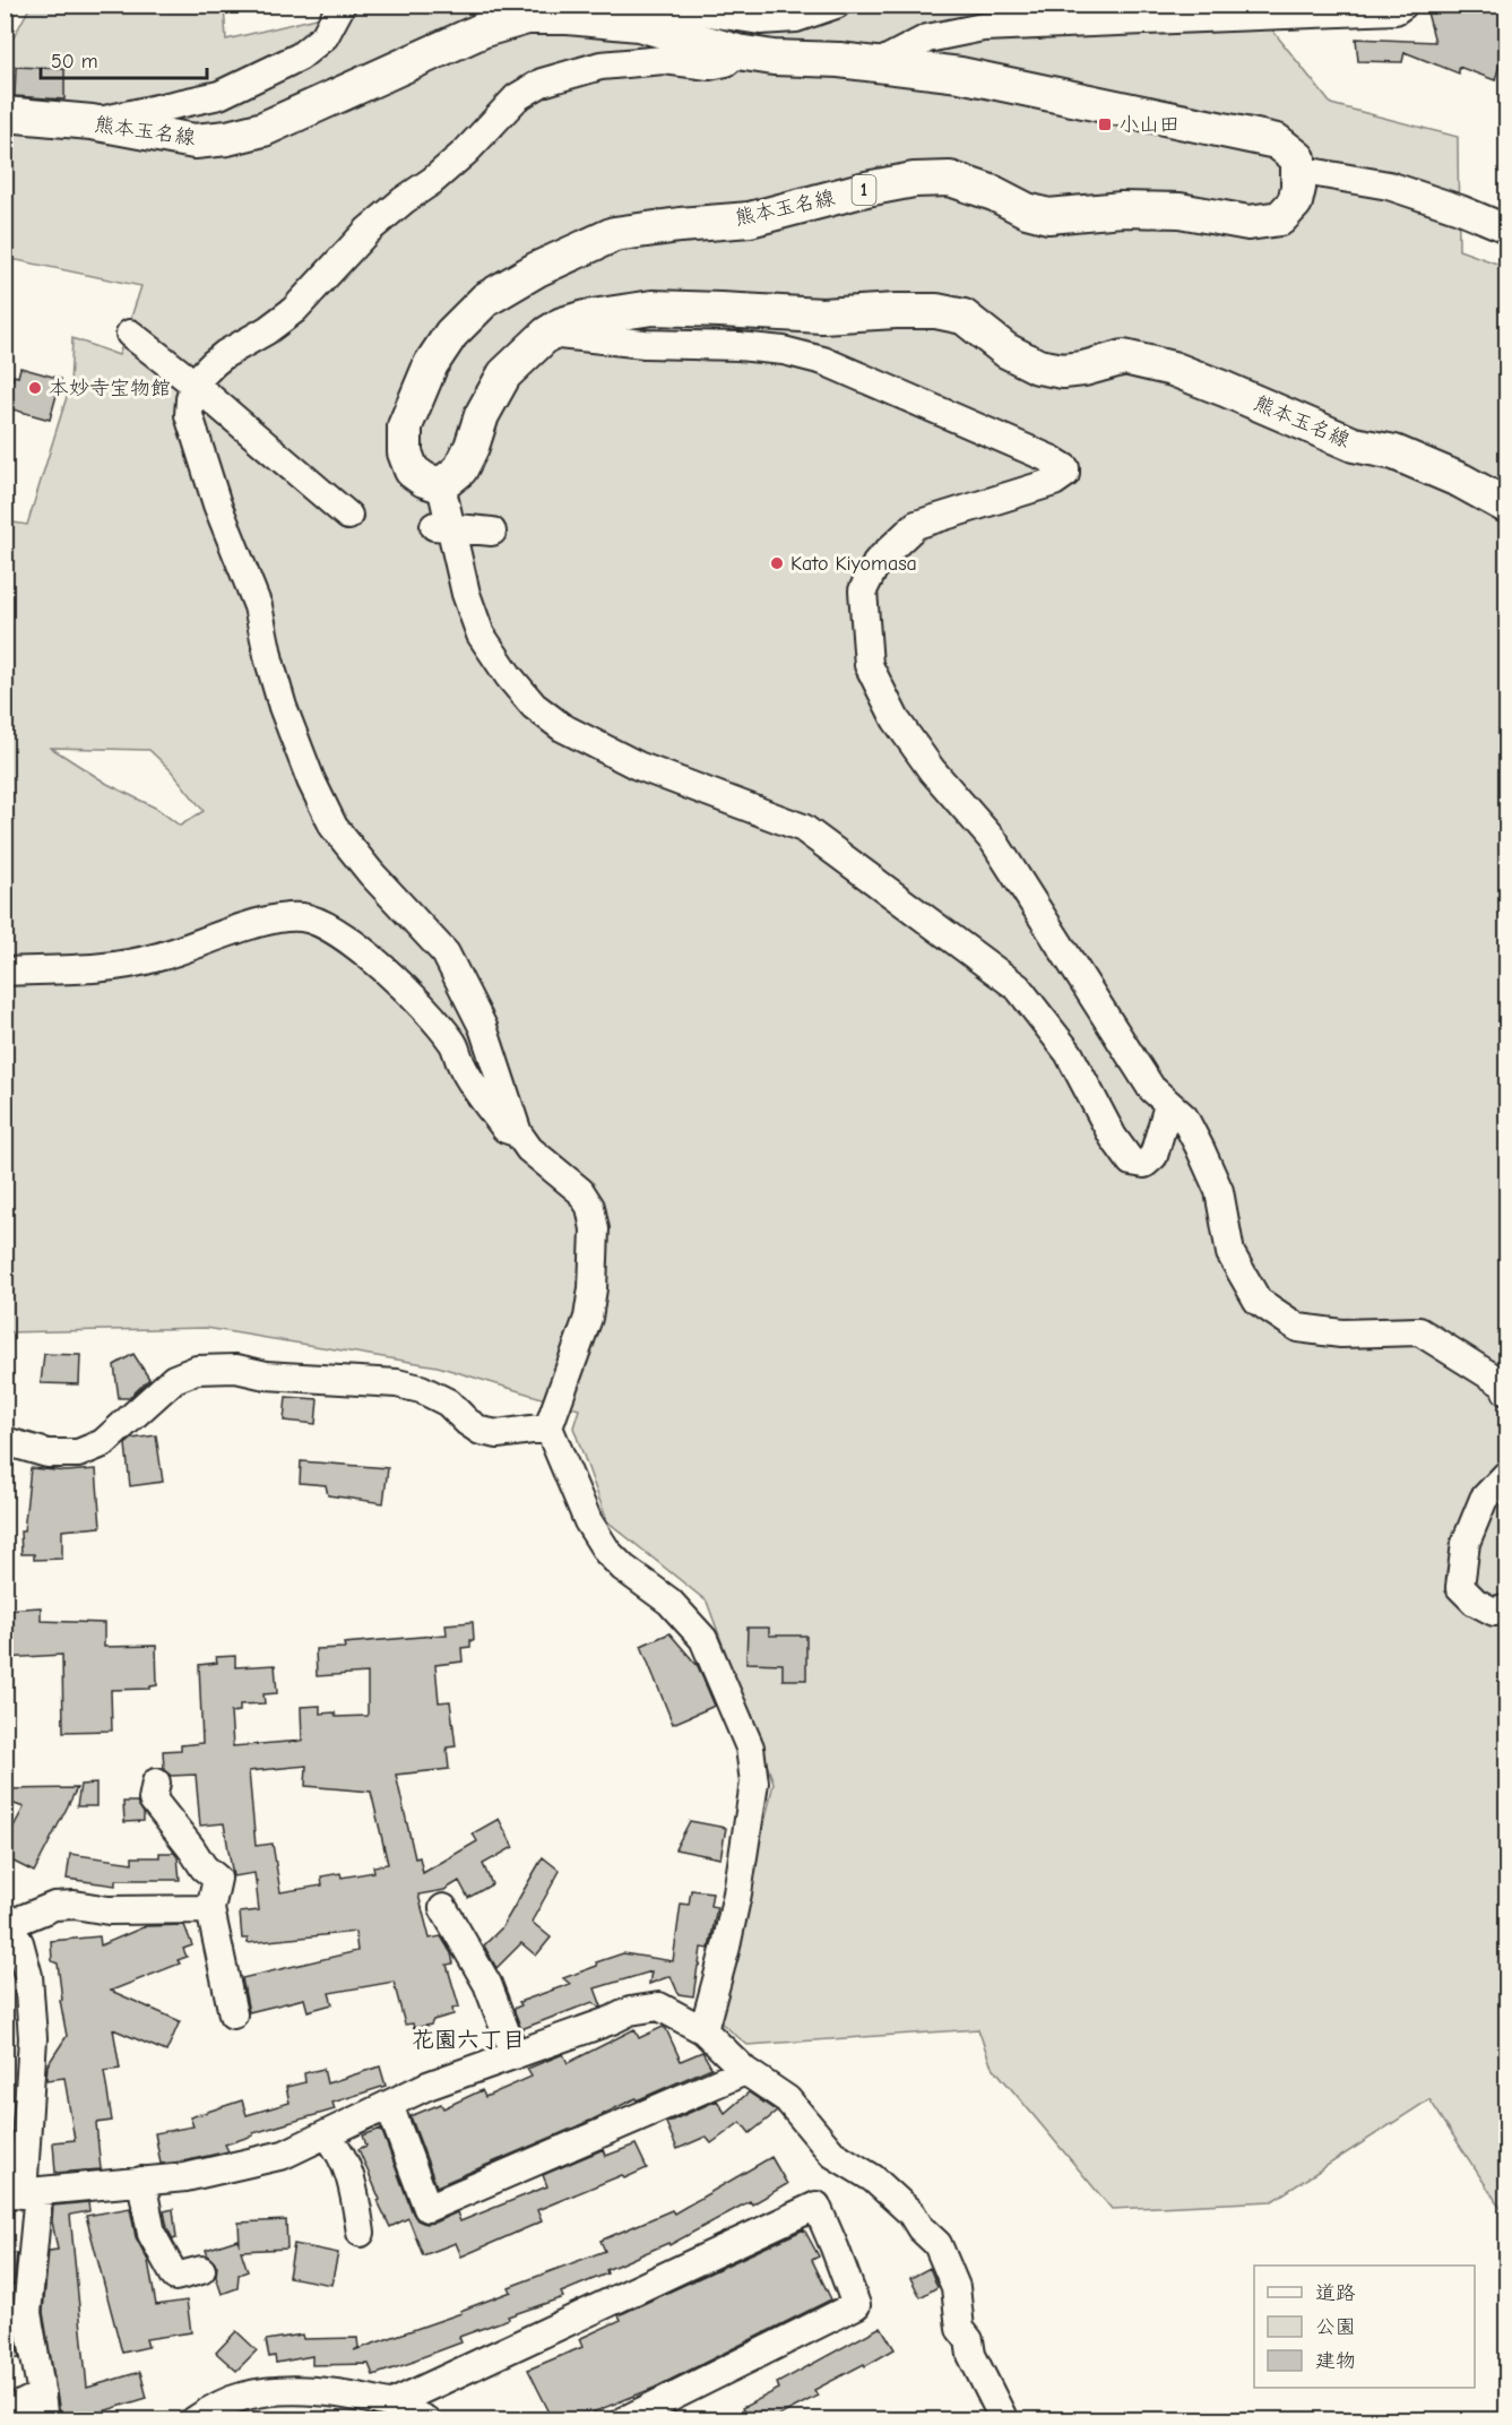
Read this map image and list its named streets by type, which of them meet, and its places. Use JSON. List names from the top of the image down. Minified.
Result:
{"streets":{"main road":["熊本玉名線","1"]},"districts":["花園六丁目"],"places":{"transit":["小山田"],"other":["本妙寺宝物館","Kato Kiyomasa"]},"legend":["道路","公園","建物"],"scale_bar":"50 m"}
